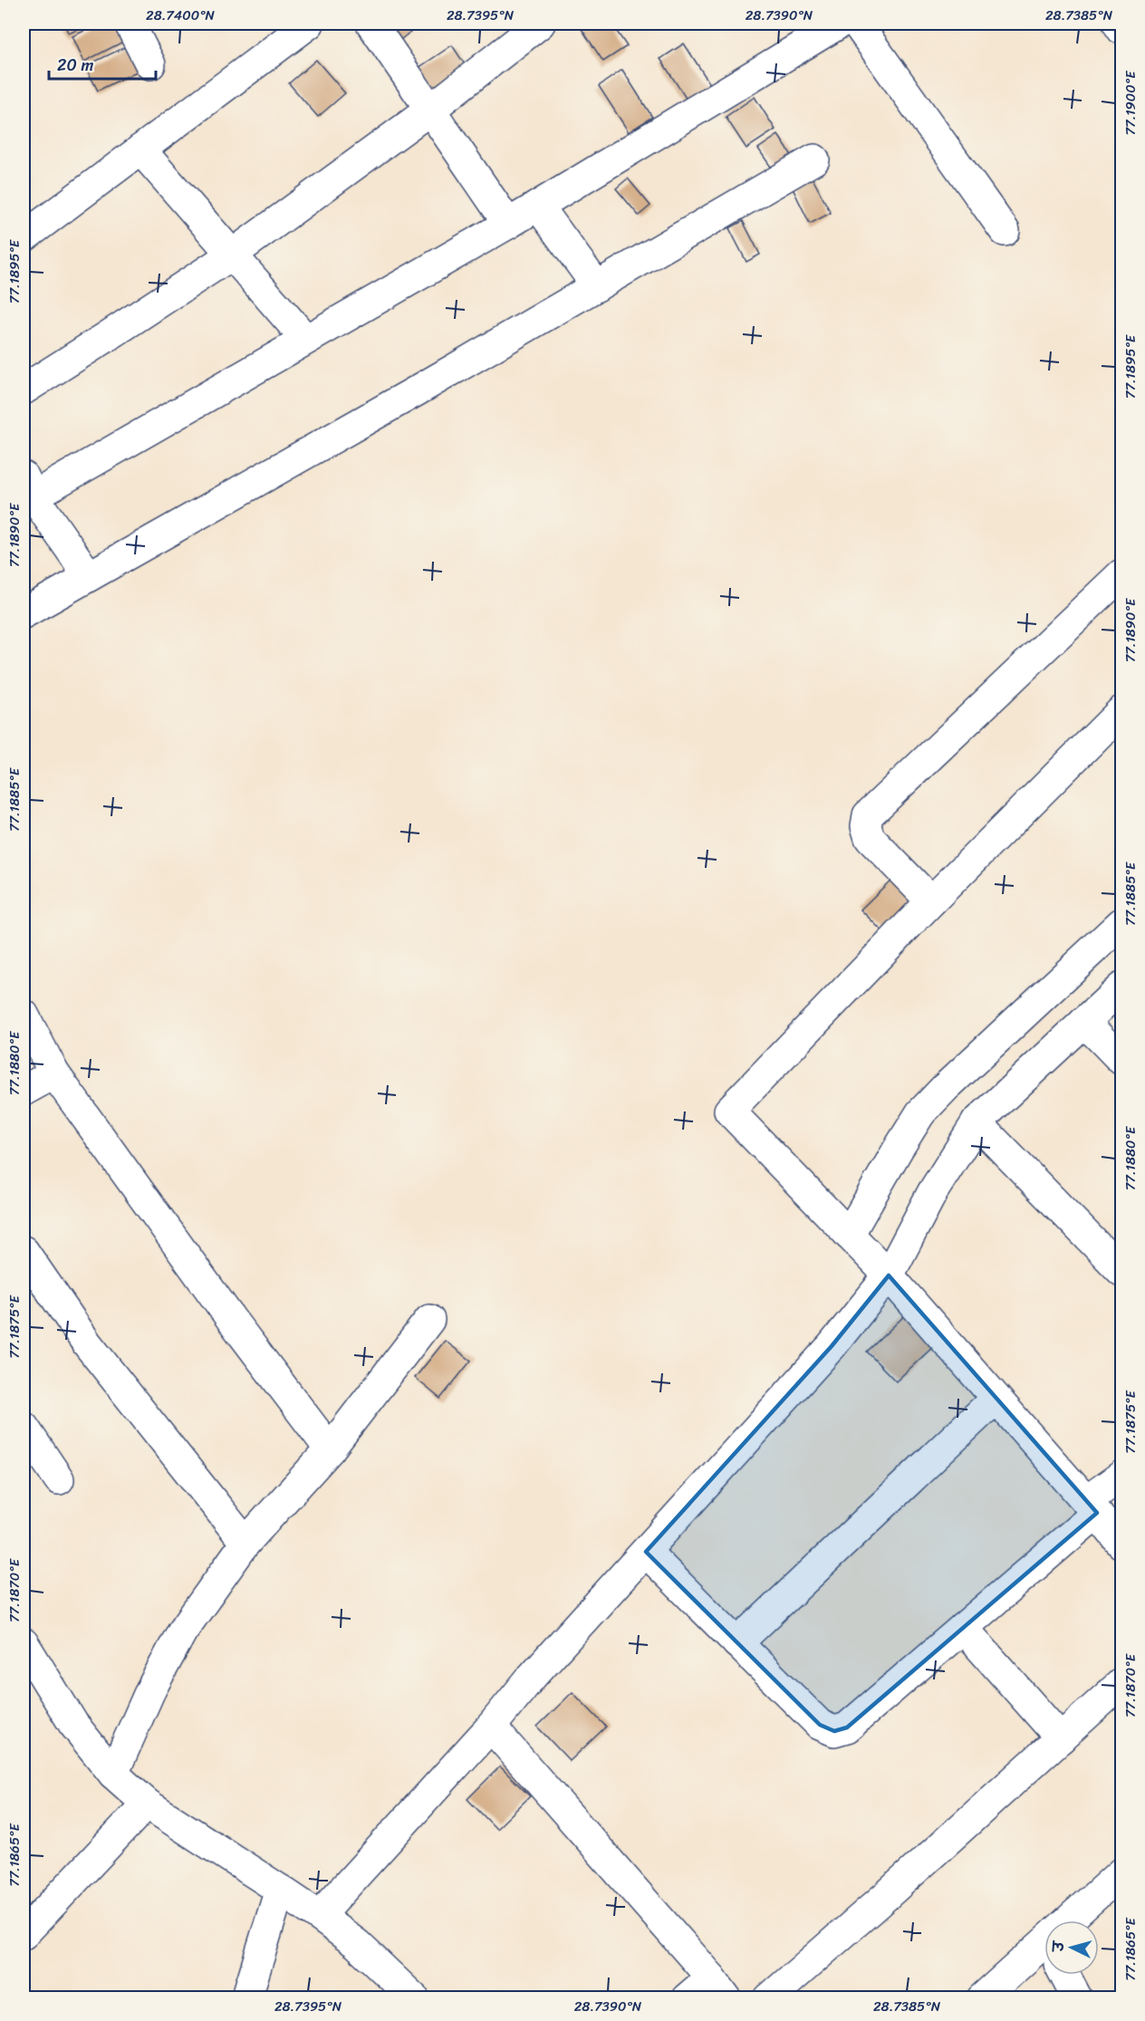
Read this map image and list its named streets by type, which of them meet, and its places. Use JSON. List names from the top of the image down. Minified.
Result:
{"scale_bar":"20 m","north":"left","coordinates":["28.7400°N","28.7395°N","28.7390°N","28.7385°N","77.1900°E","77.1895°E","77.1890°E","77.1885°E","77.1880°E","77.1875°E","77.1870°E","77.1865°E"]}
